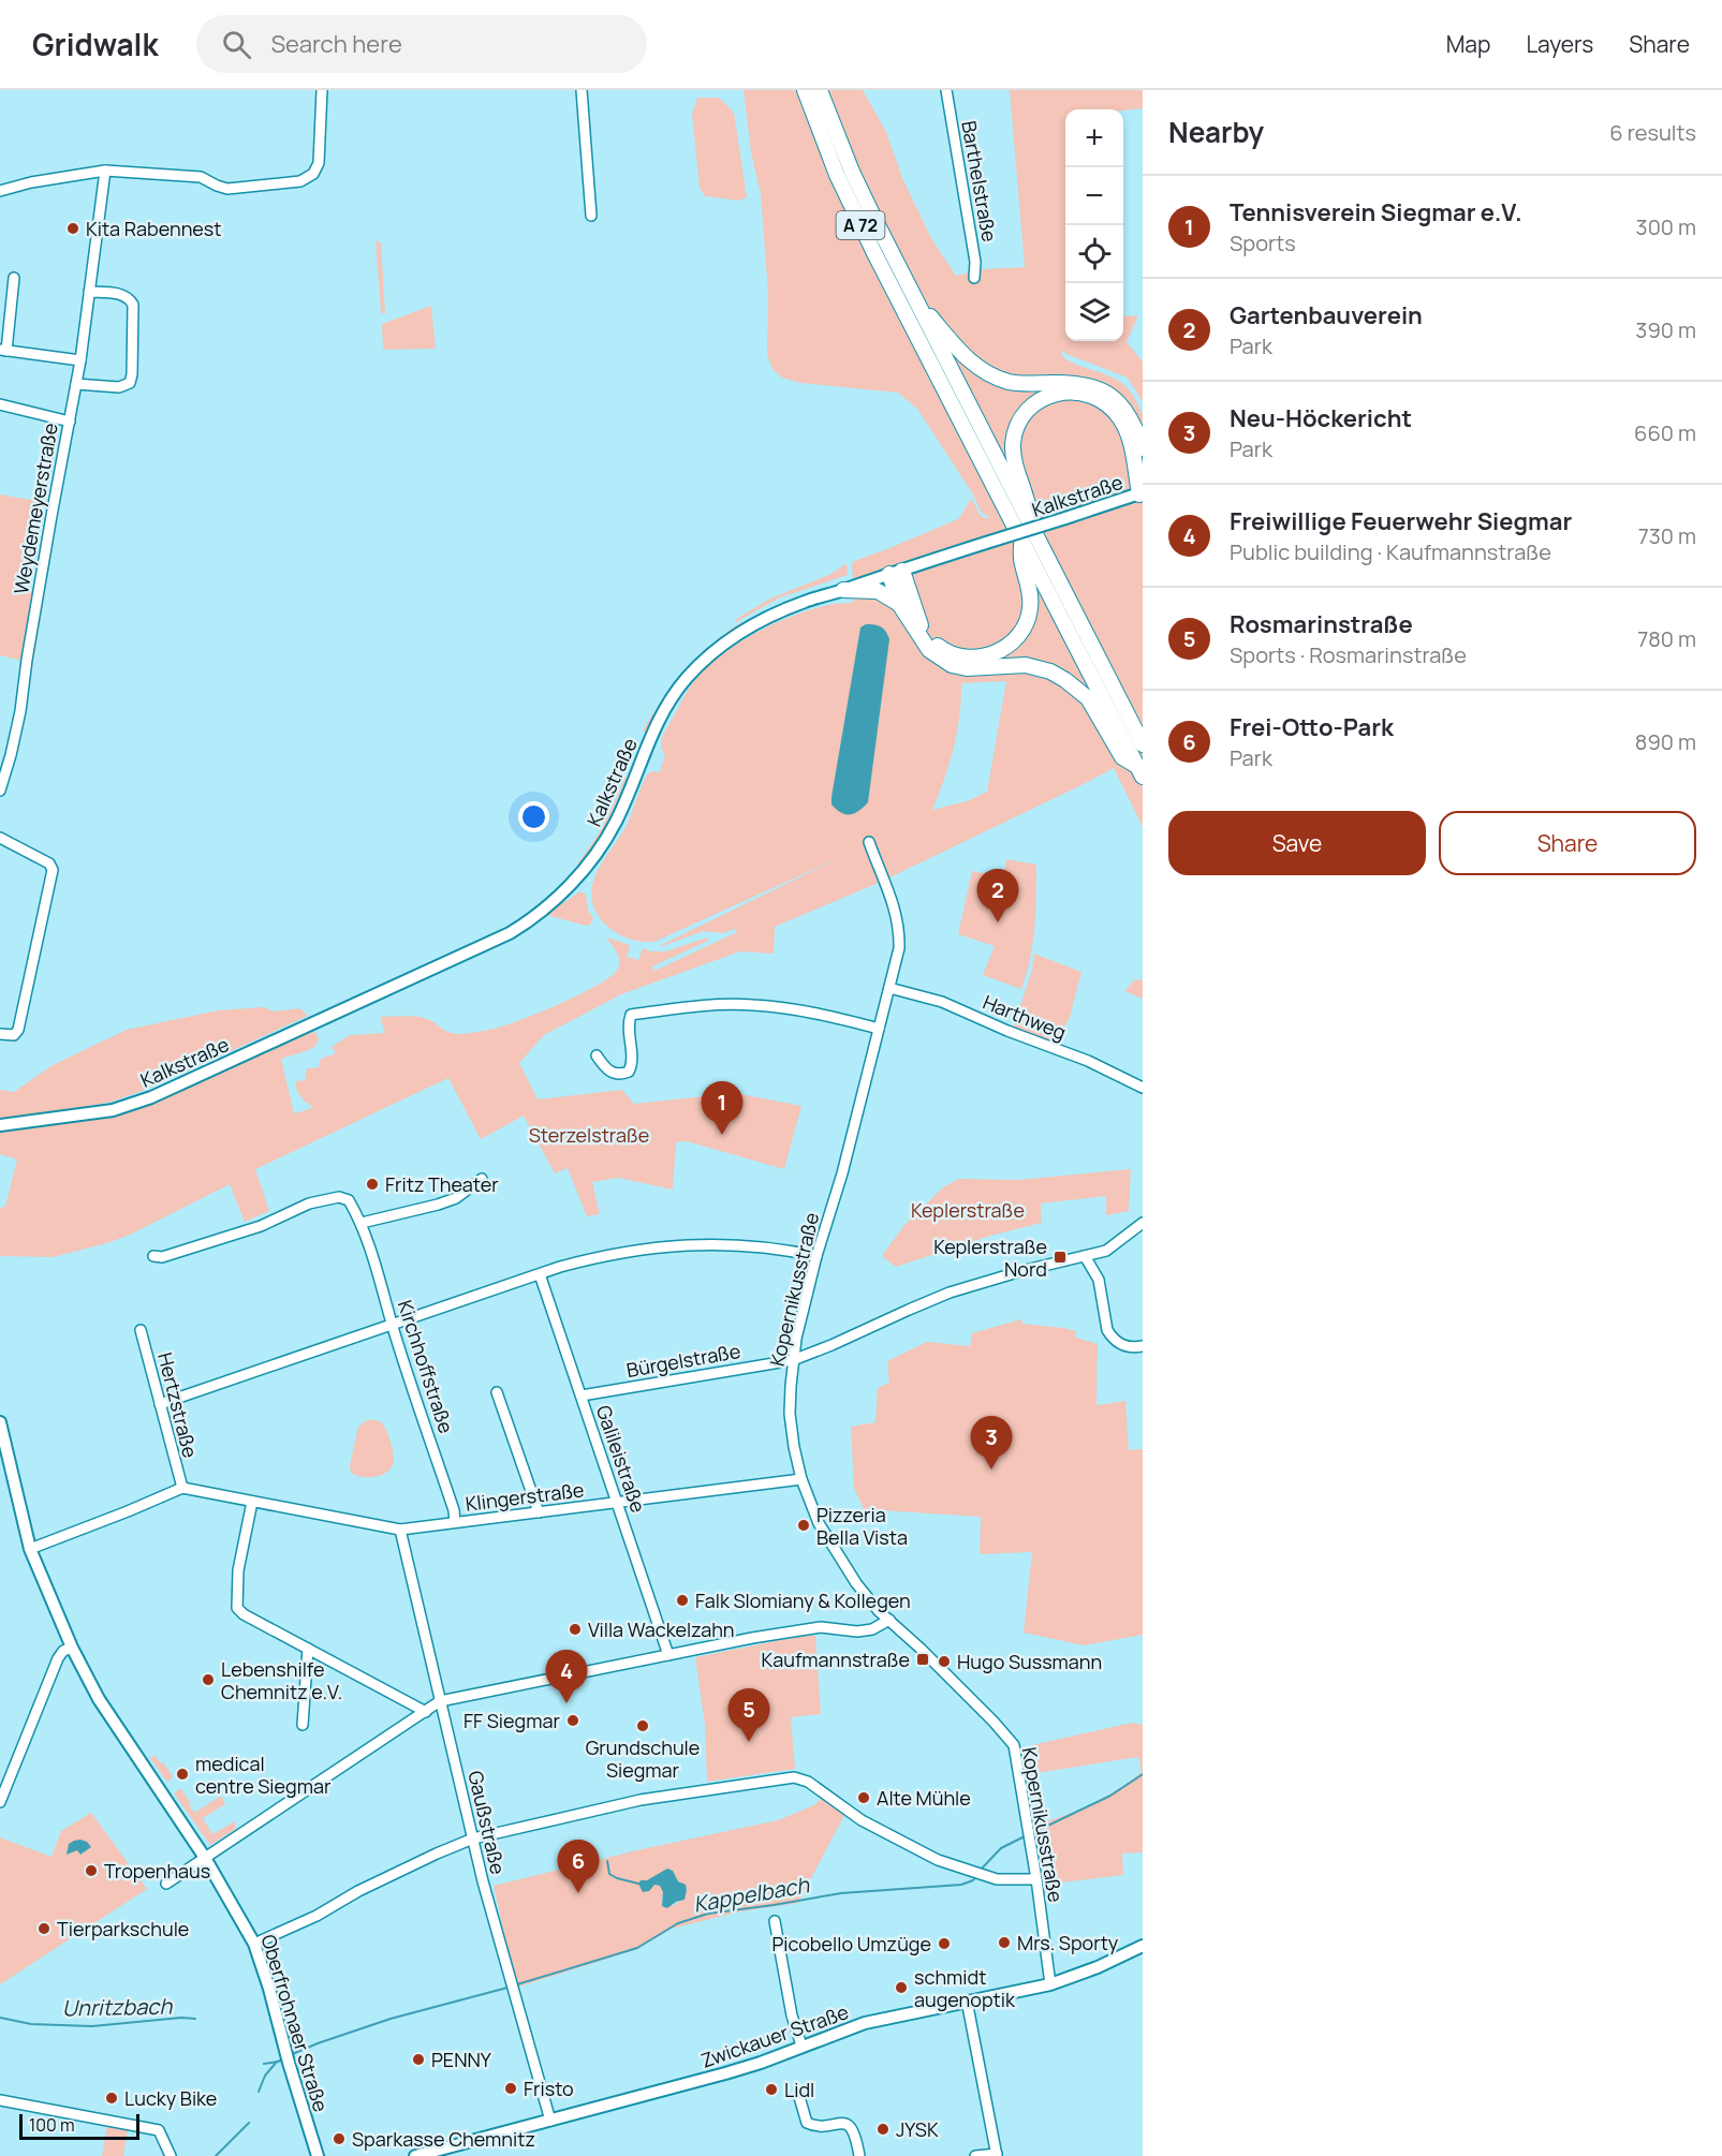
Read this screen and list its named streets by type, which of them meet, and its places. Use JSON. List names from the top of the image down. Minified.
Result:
{"streets":{"highway":["A 72"],"main road":["Kalkstraße","Oberfrohnaer Straße","Zwickauer Straße"],"street":["Barthelstraße","Weydemeyerstraße","Harthweg","Kopernikusstraße","Bürgelstraße","Kirchhoffstraße","Hertzstraße","Galileistraße","Klingerstraße","Gaußstraße"]},"crossings":[["Harthweg","Kopernikusstraße"],["Kopernikusstraße","Bürgelstraße"],["Kopernikusstraße","Klingerstraße"],["Kopernikusstraße","Zwickauer Straße"],["Bürgelstraße","Galileistraße"],["Kirchhoffstraße","Klingerstraße"],["Hertzstraße","Klingerstraße"],["Galileistraße","Klingerstraße"],["Klingerstraße","Gaußstraße"],["Gaußstraße","Zwickauer Straße"]],"water":["Kappelbach","Unritzbach"],"parks":["Sterzelstraße","Keplerstraße"],"places":{"other":["Kita Rabennest","Fritz Theater","Pizzeria Bella Vista","Falk Slomiany & Kollegen","Villa Wackelzahn","Hugo Sussmann","Lebenshilfe Chemnitz e.V.","FF Siegmar","Grundschule Siegmar","medical centre Siegmar","Alte Mühle","Tropenhaus","Tierparkschule","Mrs. Sporty","Picobello Umzüge","schmidt augenoptik","PENNY","Fristo","Lidl","Lucky Bike","JYSK","Sparkasse Chemnitz"],"transit":["Keplerstraße Nord","Kaufmannstraße"]},"scale_bar":"100 m","page":{"header":"Gridwalk","search":"Search here","nav":["Map","Layers","Share"],"heading":["Nearby","6 results"],"map_buttons":["+","−"],"list":[{"mark":"1","name":"Tennisverein Siegmar e.V.","note":"Sports","value":"300 m"},{"mark":"2","name":"Gartenbauverein","note":"Park","value":"390 m"},{"mark":"3","name":"Neu-Höckericht","note":"Park","value":"660 m"},{"mark":"4","name":"Freiwillige Feuerwehr Siegmar","note":"Public building · Kaufmannstraße","value":"730 m"},{"mark":"5","name":"Rosmarinstraße","note":"Sports · Rosmarinstraße","value":"780 m"},{"mark":"6","name":"Frei-Otto-Park","note":"Park","value":"890 m"}],"buttons":["Save","Share"],"pins":["2","1","3","4","5","6"],"scale":"100 m"}}
